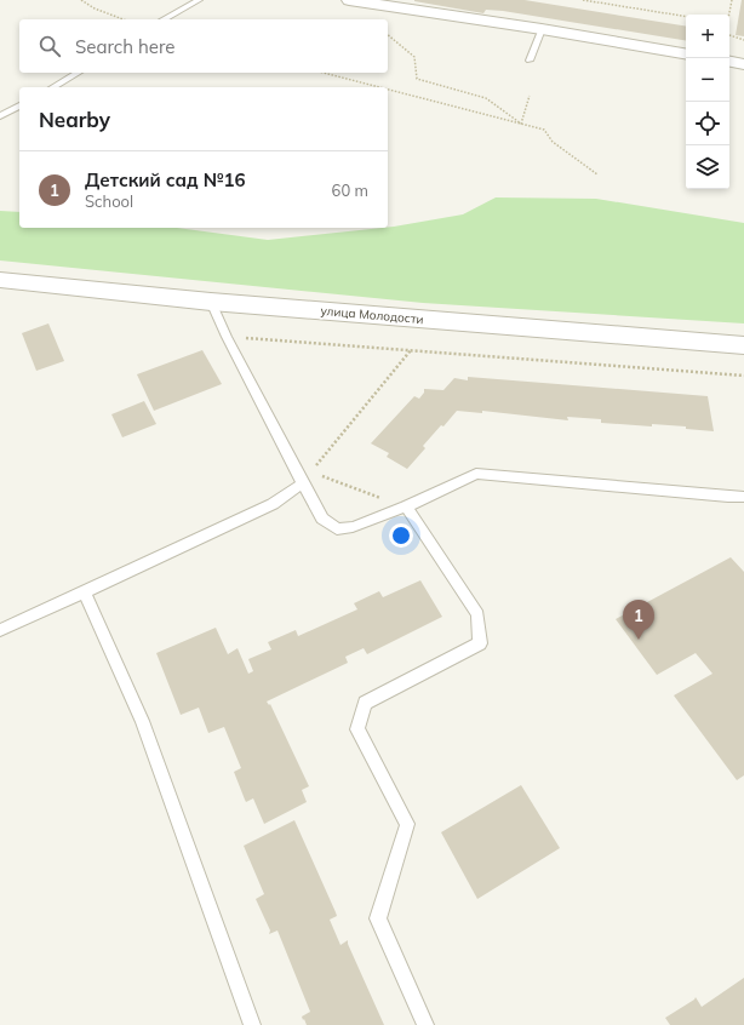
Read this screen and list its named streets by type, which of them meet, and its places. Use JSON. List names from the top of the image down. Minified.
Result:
{"streets":{"street":["улица Молодости"]},"page":{"map_buttons":["+","−"],"search":"Search here","heading":"Nearby","list":[{"mark":"1","name":"Детский сад №16","note":"School","value":"60 m"}],"pins":"1"}}
